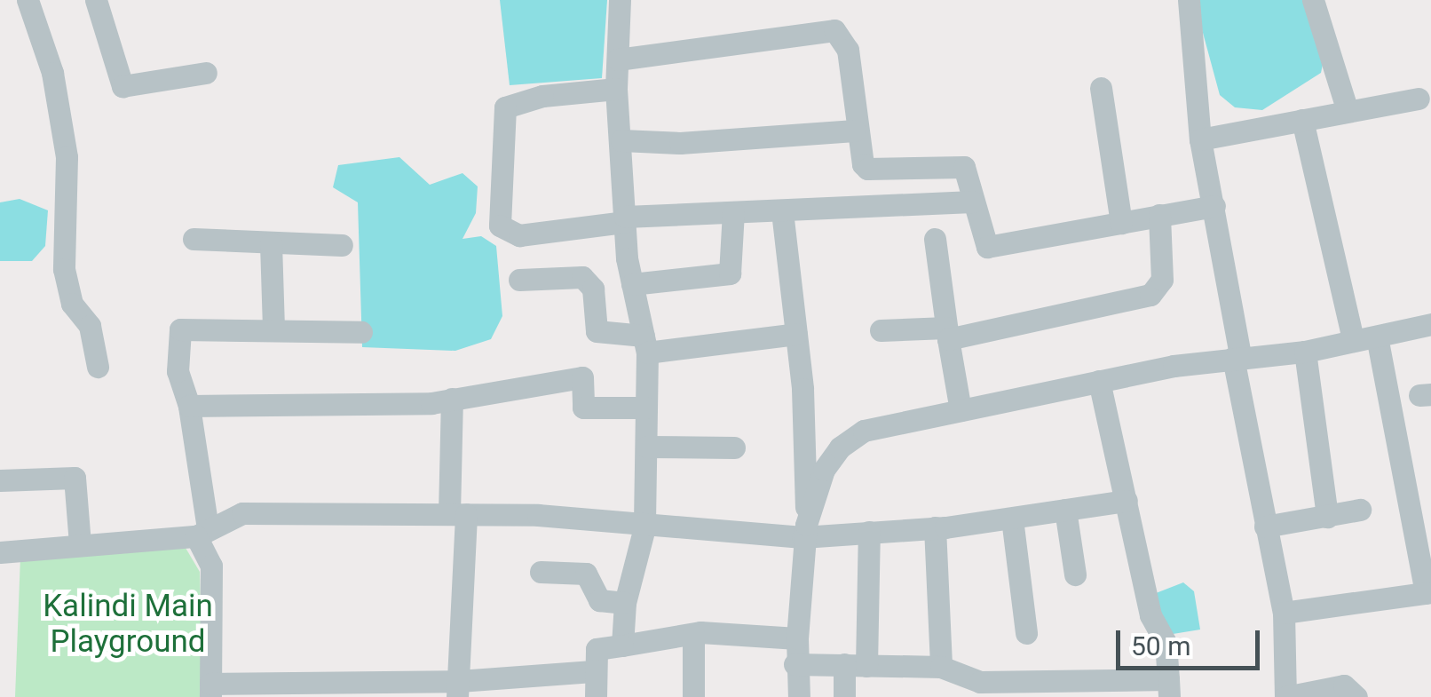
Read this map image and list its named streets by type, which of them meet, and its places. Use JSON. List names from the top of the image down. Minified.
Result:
{"parks":["Kalindi Main Playground"],"scale_bar":"50 m"}
